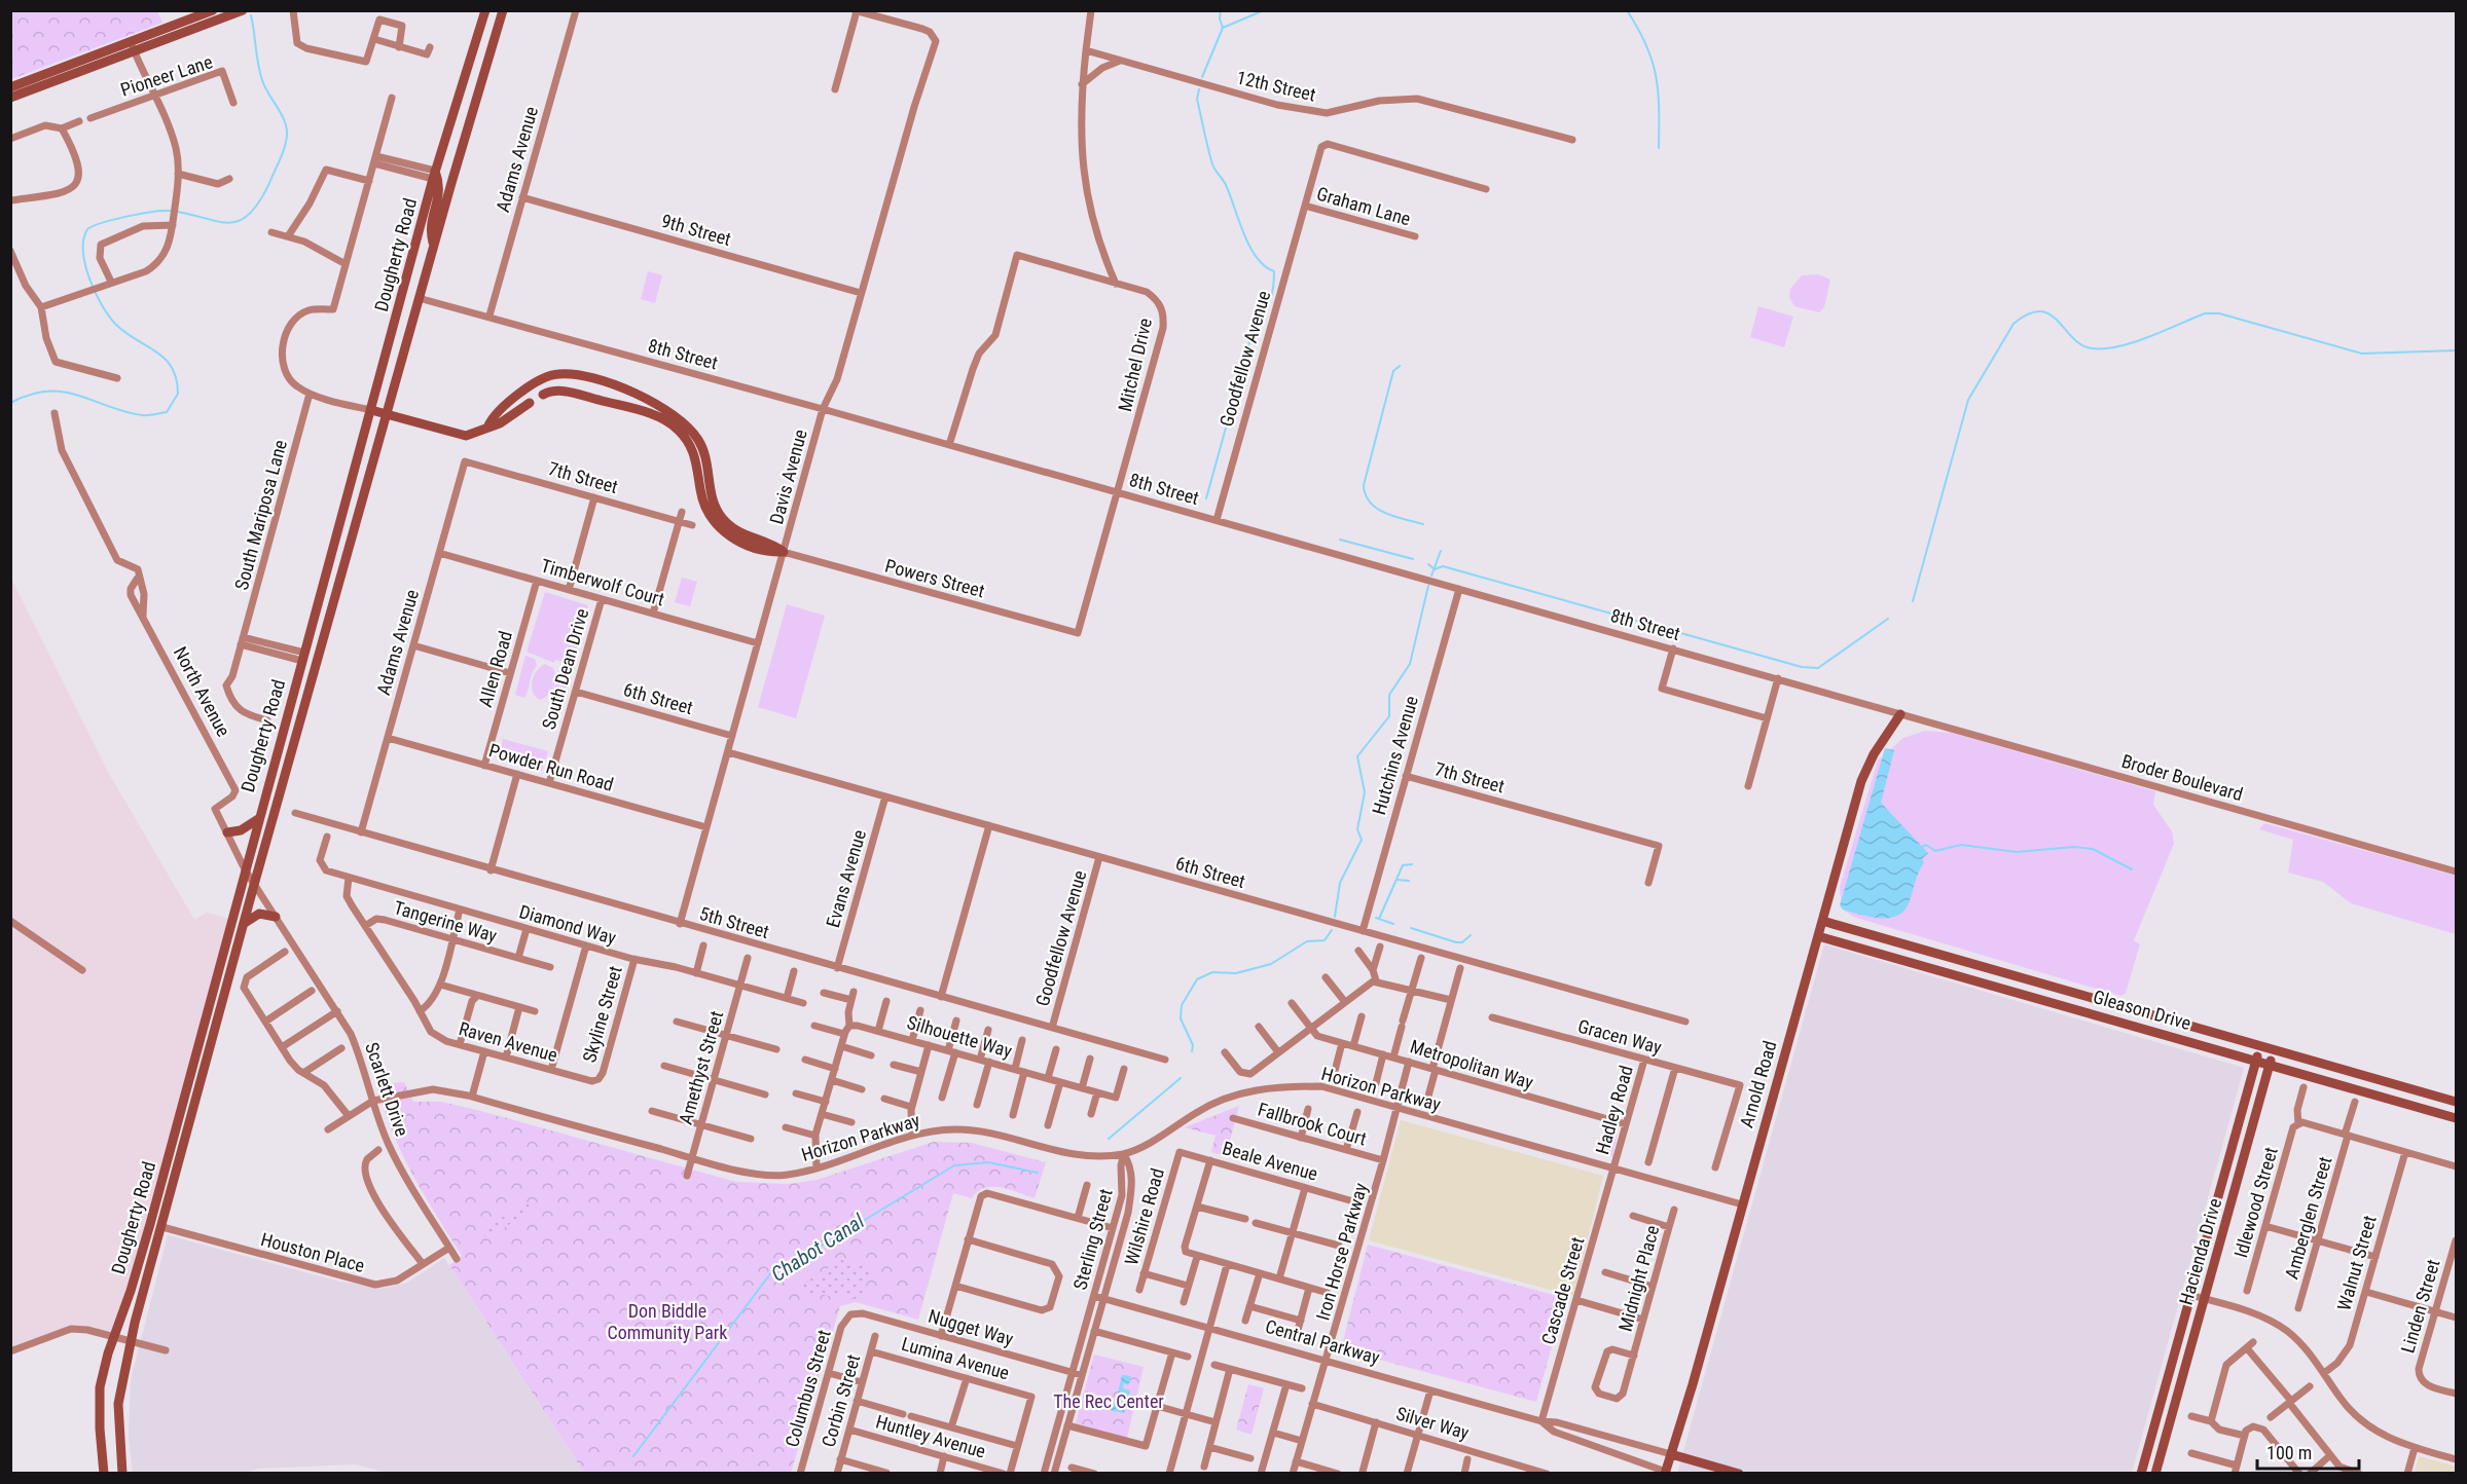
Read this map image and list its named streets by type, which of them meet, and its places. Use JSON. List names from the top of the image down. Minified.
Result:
{"streets":{"main road":["Dougherty Road","Gleason Drive","Arnold Road","Hacienda Drive","Central Parkway"],"street":["Pioneer Lane","12th Street","Adams Avenue","Graham Lane","9th Street","8th Street","Goodfellow Avenue","Mitchel Drive","Davis Avenue","7th Street","South Mariposa Lane","Powers Street","Timberwolf Court","Allen Road","South Dean Drive","North Avenue","6th Street","Hutchins Avenue","Powder Run Road","Broder Boulevard","Evans Avenue","Tangerine Way","5th Street","Diamond Way","Skyline Street","Silhouette Way","Gracen Way","Raven Avenue","Metropolitan Way","Amethyst Street","Scarlett Drive","Horizon Parkway","Hadley Road","Fallbrook Court","Beale Avenue","Idlewood Street","Wilshire Road","Amberglen Street","Sterling Street","Iron Horse Parkway","Houston Place","Walnut Street","Midnight Place","Cascade Street","Linden Street","Nugget Way","Lumina Avenue","Columbus Street","Corbin Street","Silver Way","Huntley Avenue"]},"crossings":[["Adams Avenue","9th Street"],["Adams Avenue","8th Street"],["Adams Avenue","7th Street"],["Adams Avenue","Timberwolf Court"],["Adams Avenue","Powder Run Road"],["Adams Avenue","5th Street"],["Graham Lane","Goodfellow Avenue"],["9th Street","Davis Avenue"],["Dougherty Road","8th Street"],["Dougherty Road","Scarlett Drive"],["Dougherty Road","Houston Place"],["8th Street","Goodfellow Avenue"],["8th Street","Mitchel Drive"],["8th Street","Davis Avenue"],["8th Street","Hutchins Avenue"],["8th Street","Broder Boulevard"],["8th Street","Arnold Road"],["Goodfellow Avenue","6th Street"],["Goodfellow Avenue","5th Street"],["Mitchel Drive","Powers Street"],["Davis Avenue","Powers Street"],["Davis Avenue","Timberwolf Court"],["Davis Avenue","6th Street"],["Davis Avenue","Powder Run Road"],["Davis Avenue","5th Street"],["7th Street","Hutchins Avenue"],["Timberwolf Court","Allen Road"],["Timberwolf Court","South Dean Drive"],["Allen Road","Powder Run Road"],["South Dean Drive","6th Street"],["South Dean Drive","Powder Run Road"],["North Avenue","Scarlett Drive"],["6th Street","Hutchins Avenue"],["6th Street","Evans Avenue"],["Broder Boulevard","Arnold Road"],["Evans Avenue","5th Street"],["Tangerine Way","Raven Avenue"],["Diamond Way","Skyline Street"],["Diamond Way","Raven Avenue"],["Diamond Way","Amethyst Street"],["Gleason Drive","Arnold Road"],["Gleason Drive","Hacienda Drive"],["Skyline Street","Raven Avenue"],["Gracen Way","Hadley Road"],["Metropolitan Way","Hadley Road"],["Metropolitan Way","Iron Horse Parkway"],["Amethyst Street","Horizon Parkway"],["Arnold Road","Horizon Parkway"],["Arnold Road","Central Parkway"],["Scarlett Drive","Horizon Parkway"],["Scarlett Drive","Houston Place"],["Horizon Parkway","Hadley Road"],["Horizon Parkway","Sterling Street"],["Horizon Parkway","Iron Horse Parkway"],["Horizon Parkway","Cascade Street"],["Hadley Road","Cascade Street"],["Fallbrook Court","Iron Horse Parkway"],["Beale Avenue","Wilshire Road"],["Sterling Street","Nugget Way"],["Sterling Street","Central Parkway"],["Iron Horse Parkway","Central Parkway"],["Iron Horse Parkway","Silver Way"],["Cascade Street","Central Parkway"],["Nugget Way","Columbus Street"],["Lumina Avenue","Corbin Street"],["Corbin Street","Huntley Avenue"]],"water":["Chabot Canal"],"parks":["Don Biddle Community Park","The Rec Center"],"scale_bar":"100 m"}
